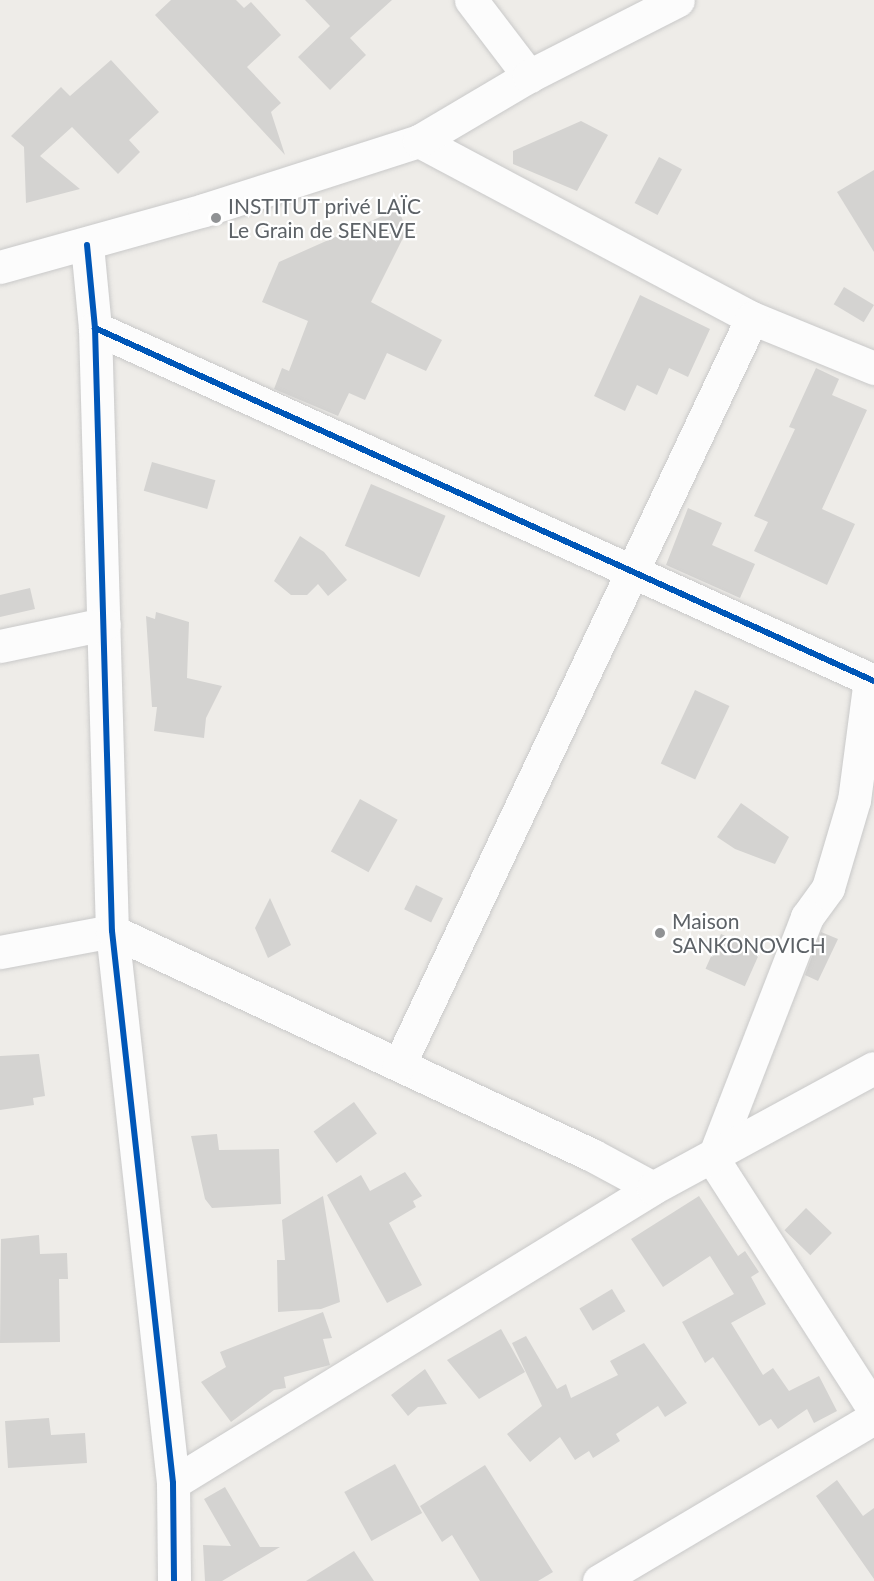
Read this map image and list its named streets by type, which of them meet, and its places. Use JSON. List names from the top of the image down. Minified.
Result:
{"places":["INSTITUT privé LAÏC Le Grain de SENEVE","Maison SANKONOVICH"]}
